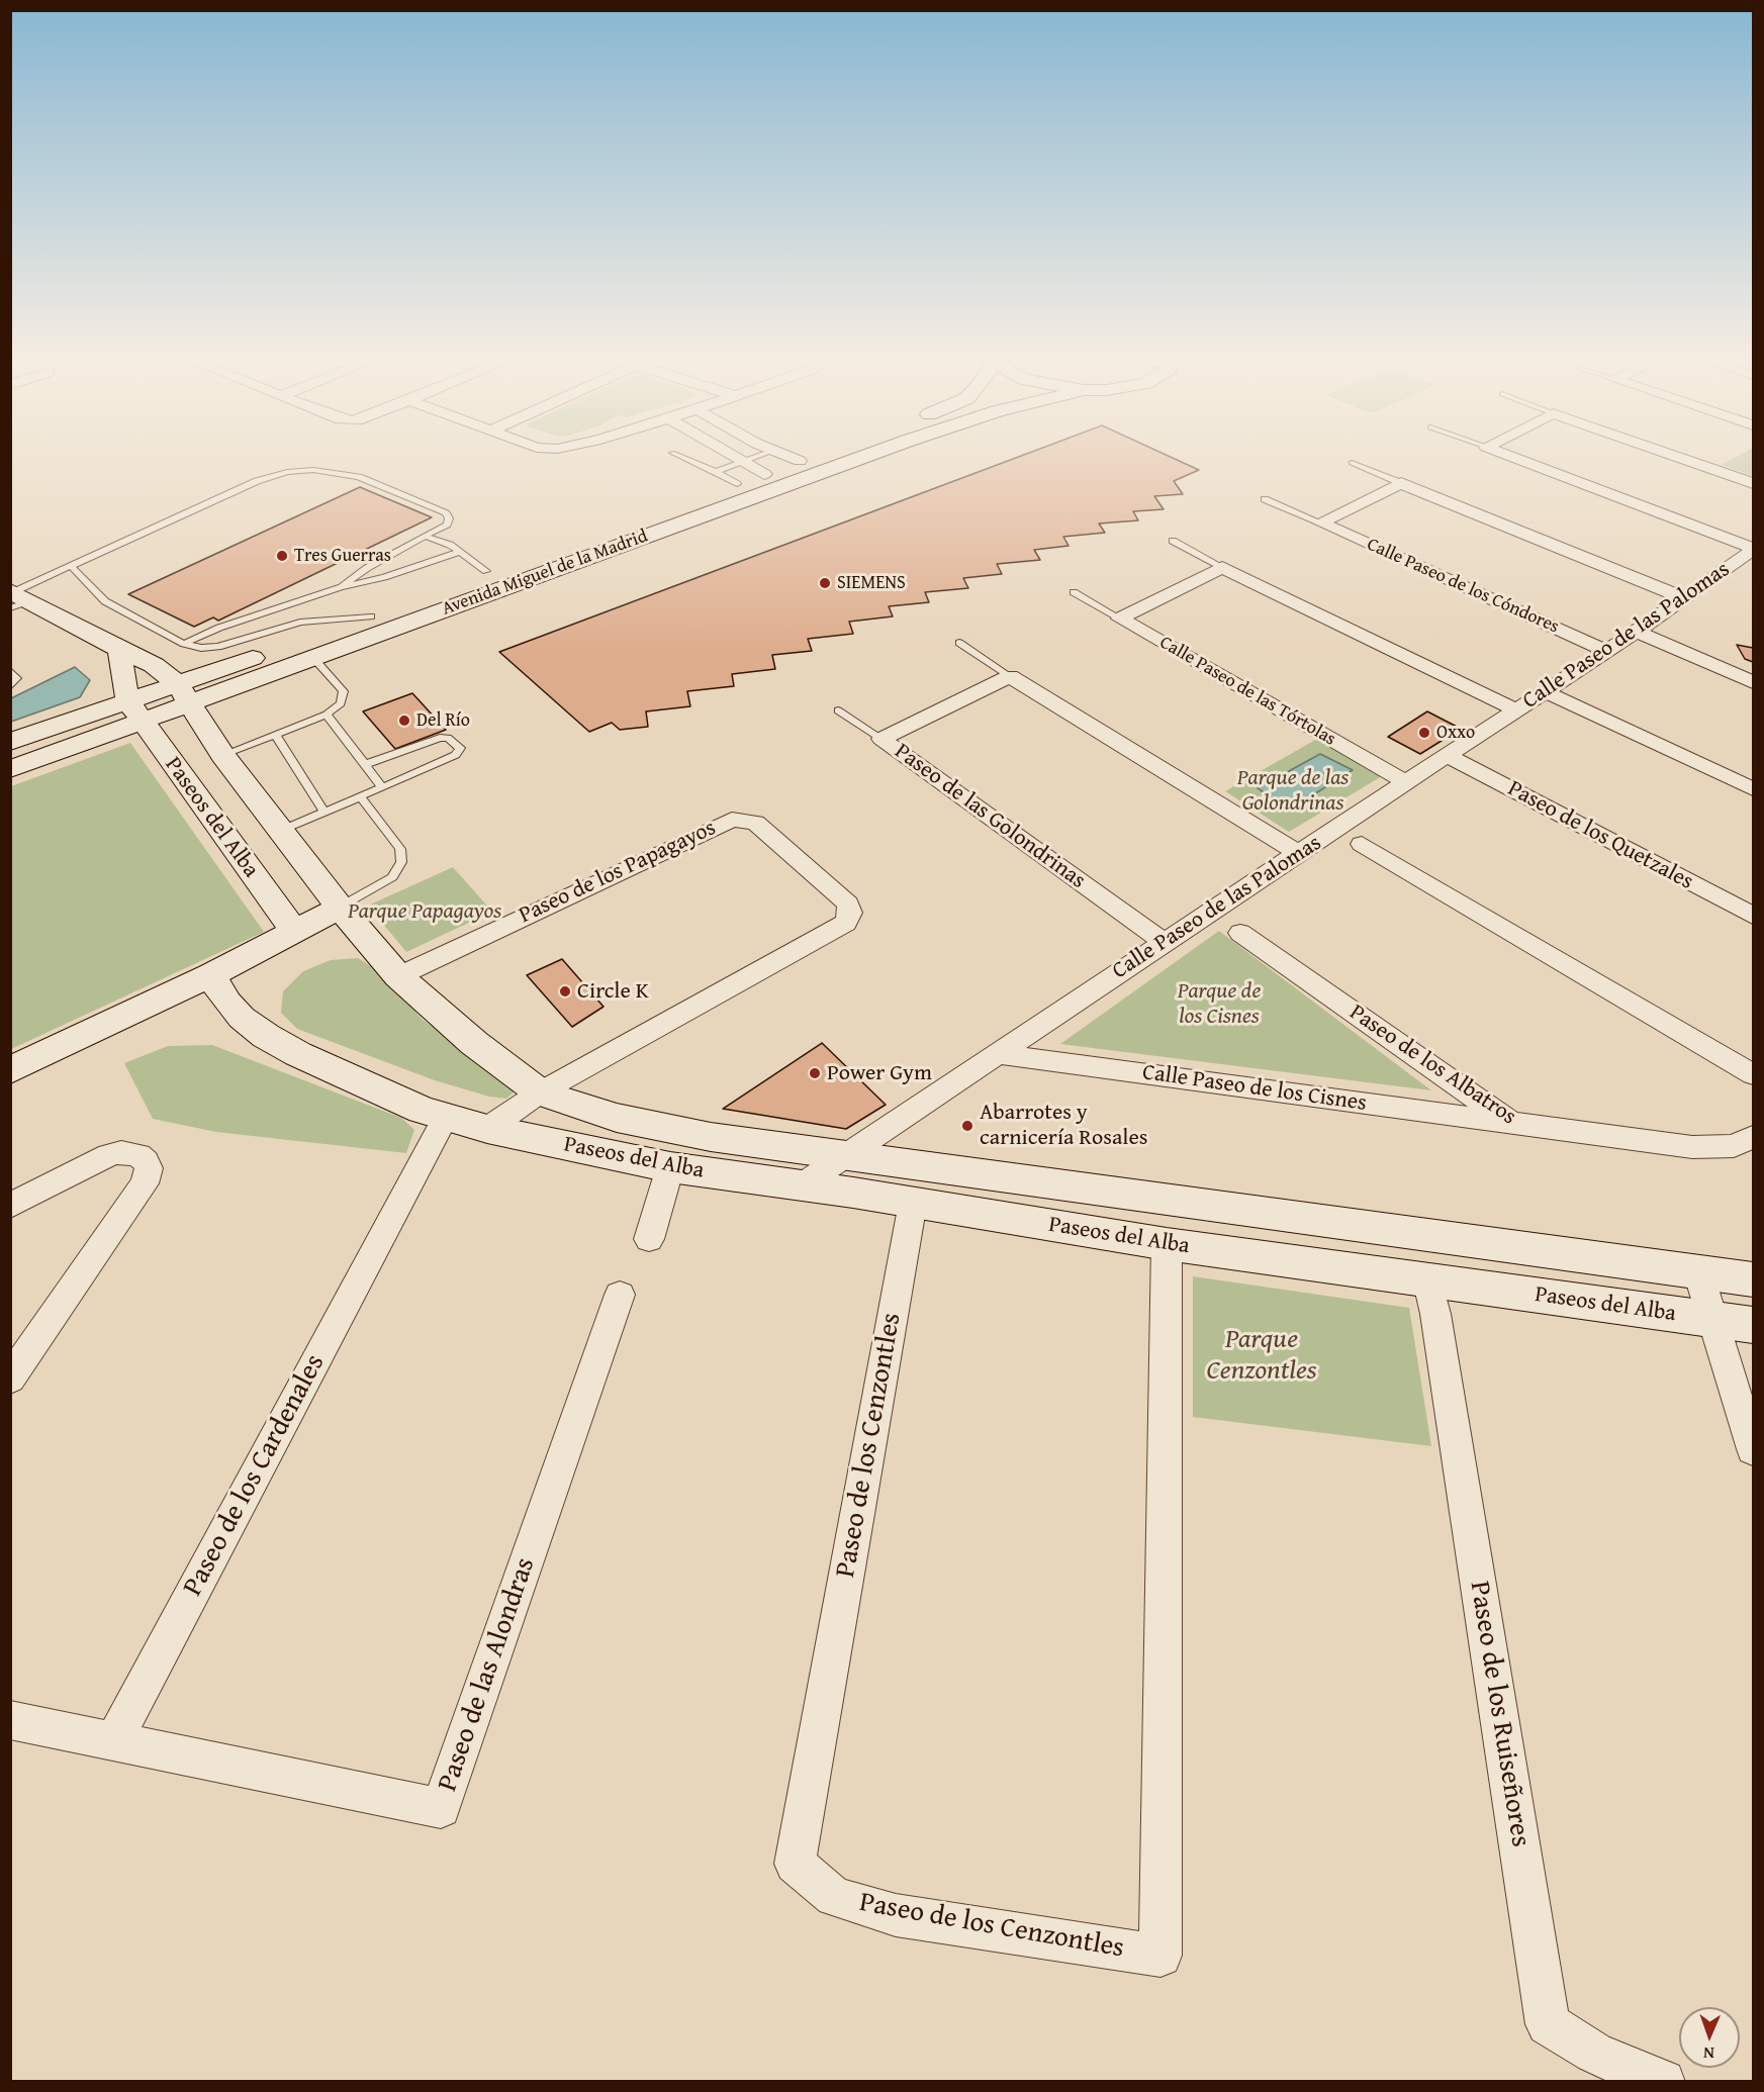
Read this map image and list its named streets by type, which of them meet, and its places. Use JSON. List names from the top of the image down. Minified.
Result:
{"streets":{"street":["Avenida Miguel de la Madrid","Calle Paseo de los Cóndores","Calle Paseo de las Palomas","Calle Paseo de las Tórtolas","Paseo de las Golondrinas","Paseos del Alba","Paseo de los Quetzales","Paseo de los Papagayos","Paseo de los Albatros","Calle Paseo de los Cisnes","Paseo de los Cenzontles","Paseo de los Cardenales","Paseo de las Alondras","Paseo de los Ruiseñores"]},"crossings":[["Avenida Miguel de la Madrid","Paseos del Alba"],["Calle Paseo de los Cóndores","Calle Paseo de las Palomas"],["Calle Paseo de las Palomas","Calle Paseo de las Tórtolas"],["Calle Paseo de las Palomas","Paseo de las Golondrinas"],["Calle Paseo de las Palomas","Paseos del Alba"],["Calle Paseo de las Palomas","Paseo de los Quetzales"],["Calle Paseo de las Palomas","Calle Paseo de los Cisnes"],["Paseos del Alba","Paseo de los Papagayos"],["Paseos del Alba","Paseo de los Cenzontles"],["Paseos del Alba","Paseo de los Cardenales"],["Paseos del Alba","Paseo de los Ruiseñores"],["Paseo de los Albatros","Calle Paseo de los Cisnes"],["Paseo de los Cardenales","Paseo de las Alondras"]],"parks":["Parque de las Golondrinas","Parque Papagayos","Parque de los Cisnes","Parque Cenzontles"],"places":["Tres Guerras","SIEMENS","Del Río","Oxxo","Circle K","Power Gym","Abarrotes y carnicería Rosales"],"north":"bottom"}
